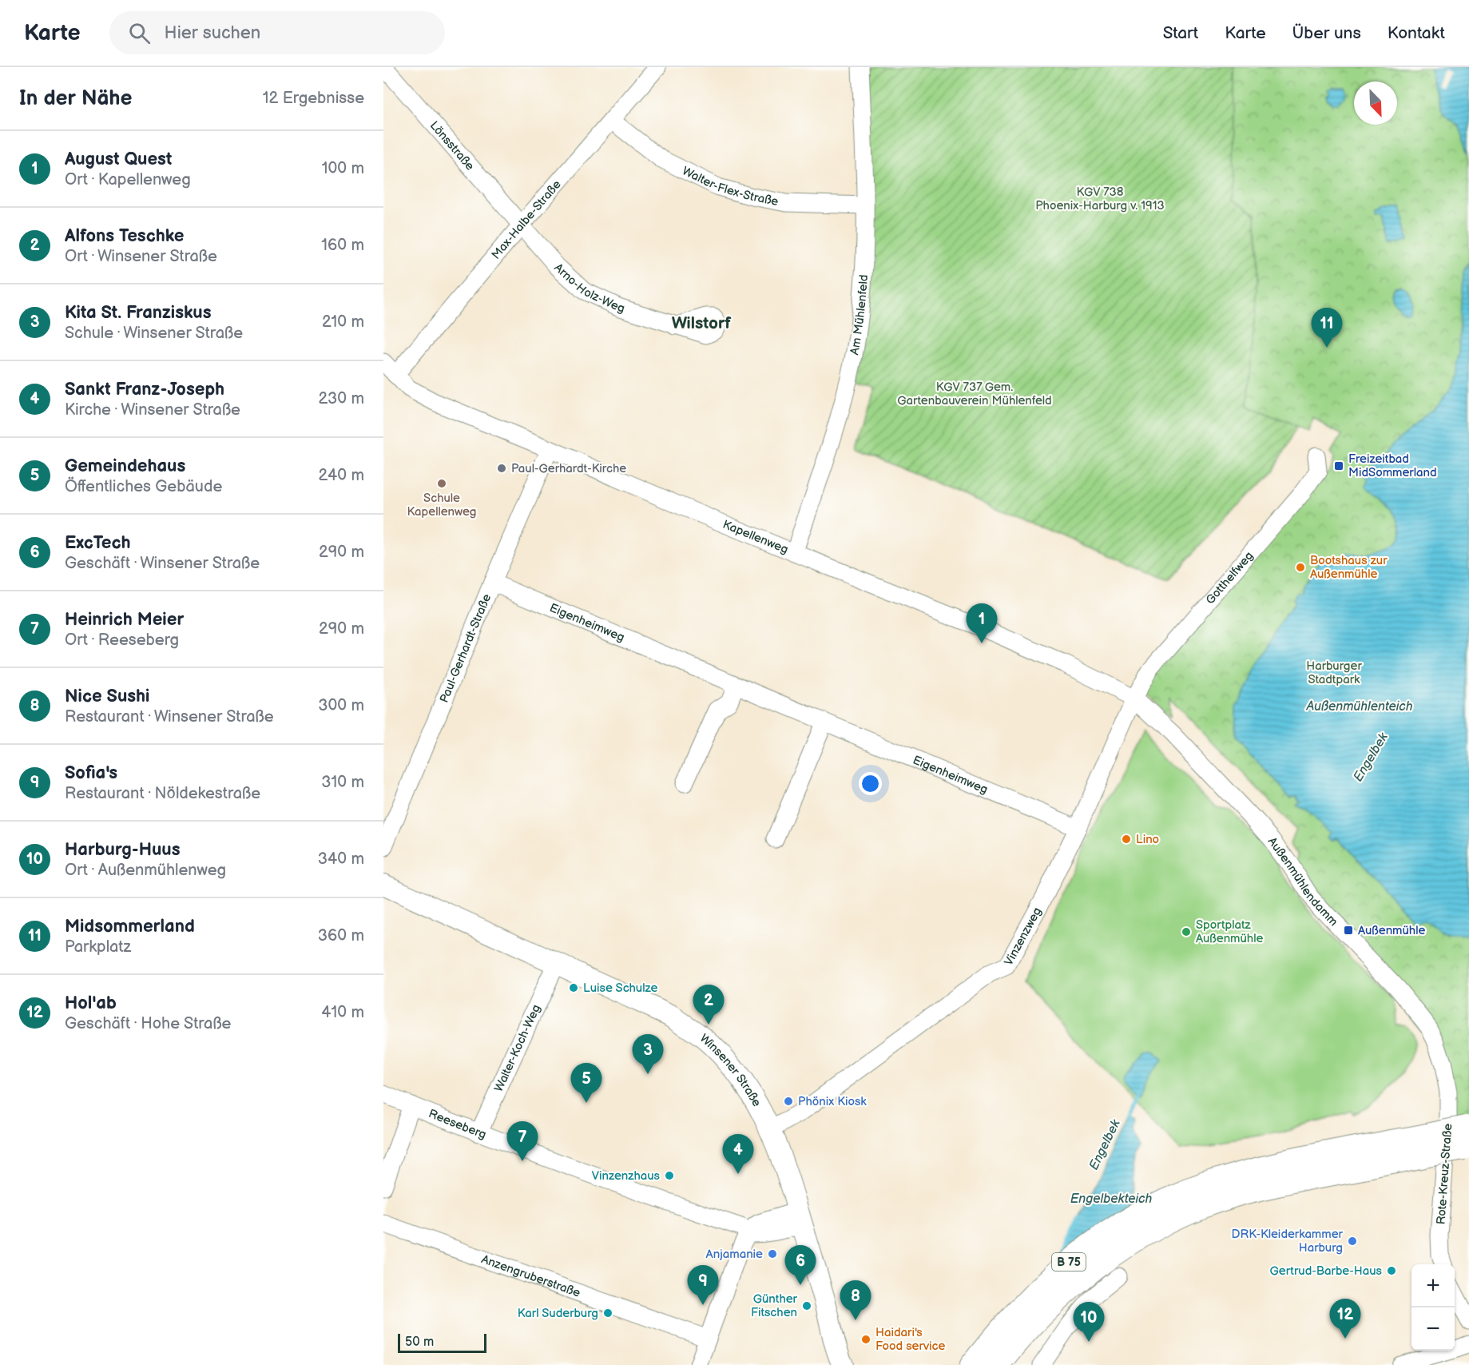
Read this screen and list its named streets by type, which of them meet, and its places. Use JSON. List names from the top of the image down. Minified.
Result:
{"streets":{"highway":["B 75"],"main road":["Winsener Straße"],"street":["Lönsstraße","Walter-Flex-Straße","Max-Halbe-Straße","Arno-Holz-Weg","Am Mühlenfeld","Kapellenweg","Gotthelfweg","Eigenheimweg","Paul-Gerhardt-Straße","Außenmühlendamm","Vinzenzweg","Walter-Koch-Weg","Reeseberg","Rote-Kreuz-Straße","Anzengruberstraße"]},"crossings":[["Lönsstraße","Max-Halbe-Straße"],["Lönsstraße","Arno-Holz-Weg"],["Walter-Flex-Straße","Max-Halbe-Straße"],["Walter-Flex-Straße","Am Mühlenfeld"],["Max-Halbe-Straße","Arno-Holz-Weg"],["Max-Halbe-Straße","Kapellenweg"],["Am Mühlenfeld","Kapellenweg"],["Kapellenweg","Gotthelfweg"],["Kapellenweg","Paul-Gerhardt-Straße"],["Kapellenweg","Außenmühlendamm"],["Kapellenweg","Vinzenzweg"],["Gotthelfweg","Außenmühlendamm"],["Gotthelfweg","Vinzenzweg"],["Eigenheimweg","Paul-Gerhardt-Straße"],["Eigenheimweg","Vinzenzweg"],["Außenmühlendamm","Vinzenzweg"],["Außenmühlendamm","Rote-Kreuz-Straße"],["Vinzenzweg","Winsener Straße"],["Walter-Koch-Weg","Winsener Straße"],["Walter-Koch-Weg","Reeseberg"]],"districts":["Wilstorf"],"water":["Außenmühlenteich","Engelbek","Engelbekteich"],"parks":["KGV 738 Phoenix-Harburg v. 1913","KGV 737 Gem. Gartenbauverein Mühlenfeld","Harburger Stadtpark"],"places":{"transit":["Freizeitbad MidSommerland","Außenmühle"],"other":["Paul-Gerhardt-Kirche","Schule Kapellenweg","Bootshaus zur Außenmühle","Lino","Sportplatz Außenmühle","Luise Schulze","Phönix Kiosk","Vinzenzhaus","DRK-Kleiderkammer Harburg","Anjamanie","Gertrud-Barbe-Haus","Günther Fitschen","Karl Suderburg","Haidari's Food service"]},"scale_bar":"50 m","north":"bottom right","page":{"header":"Karte","search":"Hier suchen","nav":["Start","Karte","Über uns","Kontakt"],"heading":["In der Nähe","12 Ergebnisse"],"list":[{"mark":"1","name":"August Quest","note":"Ort · Kapellenweg","value":"100 m"},{"mark":"2","name":"Alfons Teschke","note":"Ort · Winsener Straße","value":"160 m"},{"mark":"3","name":"Kita St. Franziskus","note":"Schule · Winsener Straße","value":"210 m"},{"mark":"4","name":"Sankt Franz-Joseph","note":"Kirche · Winsener Straße","value":"230 m"},{"mark":"5","name":"Gemeindehaus","note":"Öffentliches Gebäude","value":"240 m"},{"mark":"6","name":"ExcTech","note":"Geschäft · Winsener Straße","value":"290 m"},{"mark":"7","name":"Heinrich Meier","note":"Ort · Reeseberg","value":"290 m"},{"mark":"8","name":"Nice Sushi","note":"Restaurant · Winsener Straße","value":"300 m"},{"mark":"9","name":"Sofia's","note":"Restaurant · Nöldekestraße","value":"310 m"},{"mark":"10","name":"Harburg-Huus","note":"Ort · Außenmühlenweg","value":"340 m"},{"mark":"11","name":"Midsommerland","note":"Parkplatz","value":"360 m"},{"mark":"12","name":"Hol'ab","note":"Geschäft · Hohe Straße","value":"410 m"}],"pins":["11","1","2","3","5","7","4","6","9","8","12","10"],"map_buttons":["+","−"],"scale":"50 m"}}
